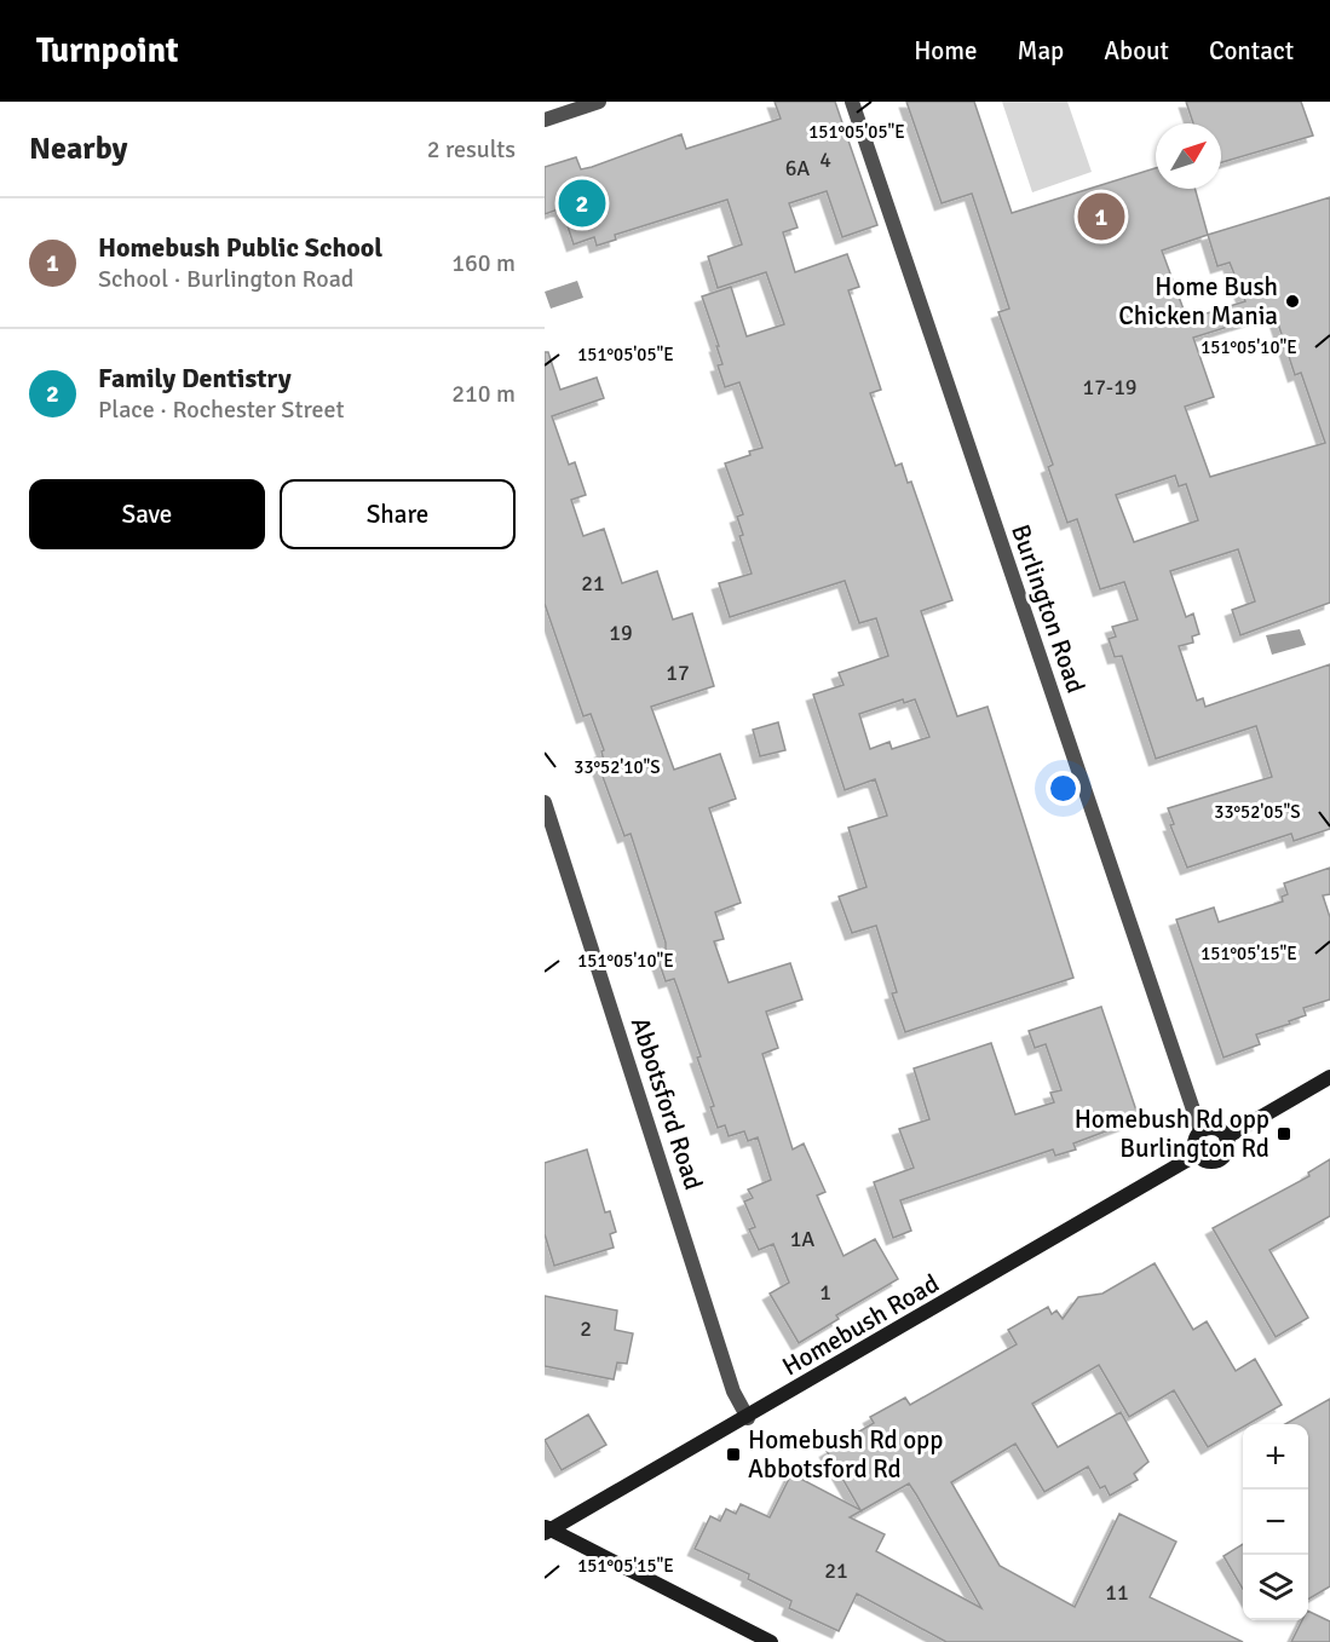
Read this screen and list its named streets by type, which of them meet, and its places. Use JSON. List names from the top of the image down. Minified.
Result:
{"streets":{"street":["Burlington Road","Abbotsford Road","Homebush Road"]},"crossings":[["Burlington Road","Homebush Road"],["Abbotsford Road","Homebush Road"]],"places":{"other":["Home Bush Chicken Mania"],"transit":["Homebush Rd opp Burlington Rd","Homebush Rd opp Abbotsford Rd"]},"house_numbers":["4","6A","17-19","21","19","17","1A","1","2","21","11"],"north":"top right","page":{"header":"Turnpoint","nav":["Home","Map","About","Contact"],"heading":["Nearby","2 results"],"pins":["2","1"],"list":[{"mark":"1","name":"Homebush Public School","note":"School · Burlington Road","value":"160 m"},{"mark":"2","name":"Family Dentistry","note":"Place · Rochester Street","value":"210 m"}],"buttons":["Save","Share"],"map_buttons":["+","−"]},"coordinates":["151°05'05\"E","151°05'10\"E","33°52'10\"S","33°52'05\"S","151°05'15\"E"]}
